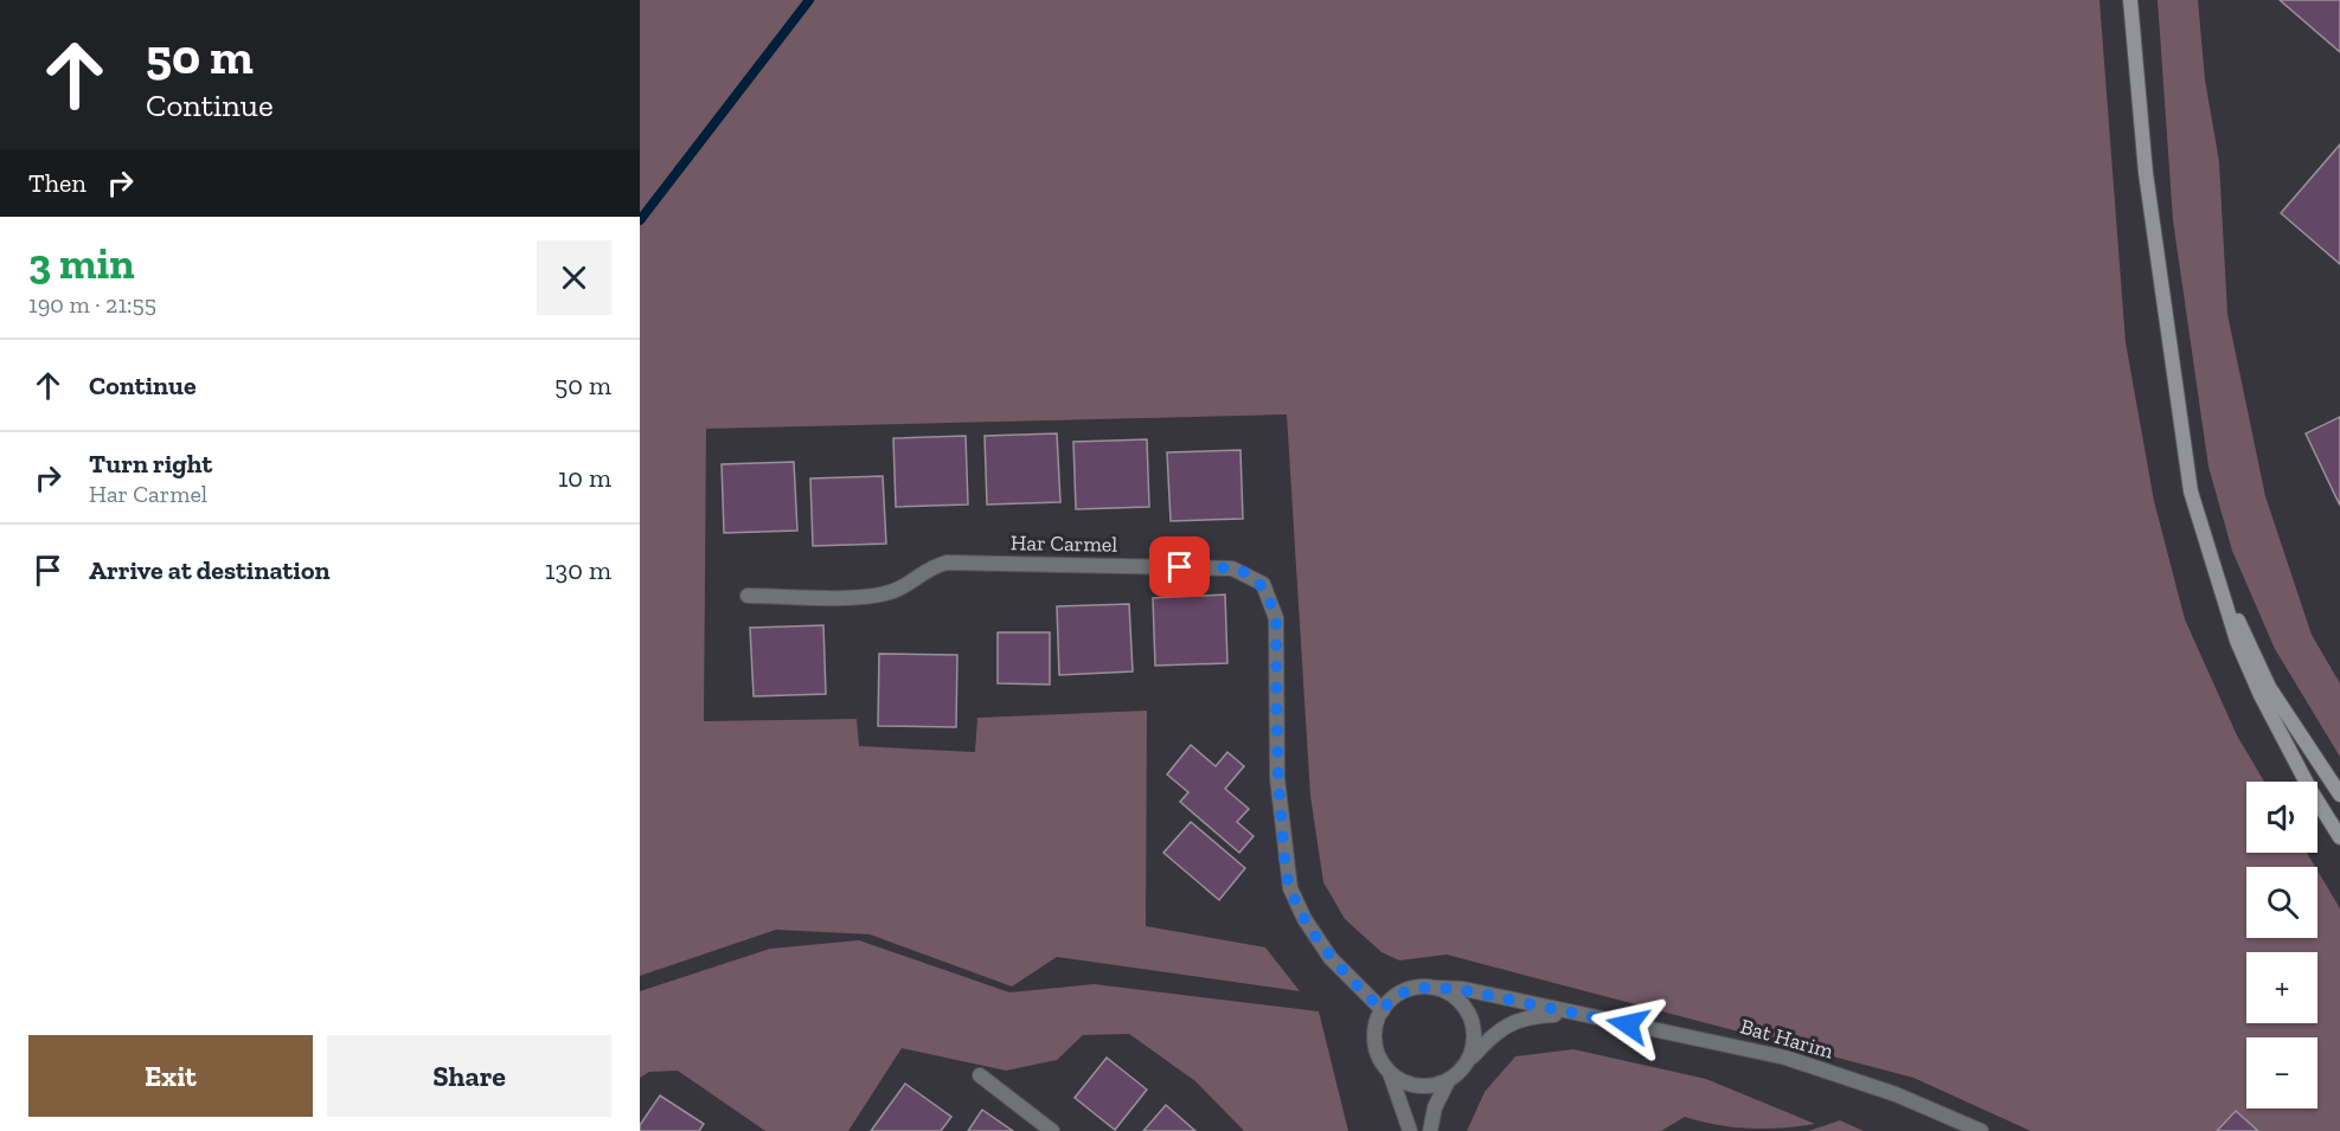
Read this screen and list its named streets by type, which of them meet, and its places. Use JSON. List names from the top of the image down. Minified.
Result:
{"streets":{"street":["Har Carmel","Bat Harim"]},"crossings":[["Har Carmel","Bat Harim"]],"page":{"turn":["50 m","Continue"],"then":"Then","heading":["3 min","190 m · 21:55"],"list":[{"name":"Continue","value":"50 m"},{"name":"Turn right","note":"Har Carmel","value":"10 m"},{"name":"Arrive at destination","value":"130 m"}],"map_buttons":["+","−"],"buttons":["Exit","Share"]}}
